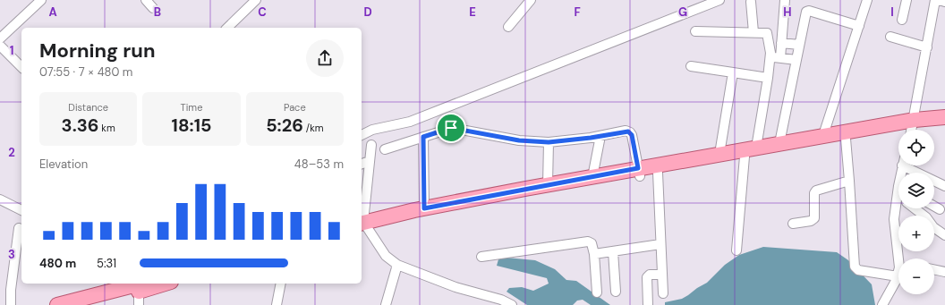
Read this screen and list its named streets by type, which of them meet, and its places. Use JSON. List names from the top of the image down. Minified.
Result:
{"page":{"heading":["Morning run","07:55 · 7 × 480 m"],"stats":[["Distance","3.36 km"],["Time","18:15"],["Pace","5:26 /km"]],"map_buttons":["+","−"],"chart":["Elevation","48–53 m"],"list":[{"name":"480 m","note":"5:31"}]},"grid":{"columns":["A","B","C","D","E","F","G","H","I"],"rows":["1","2","3"]}}
